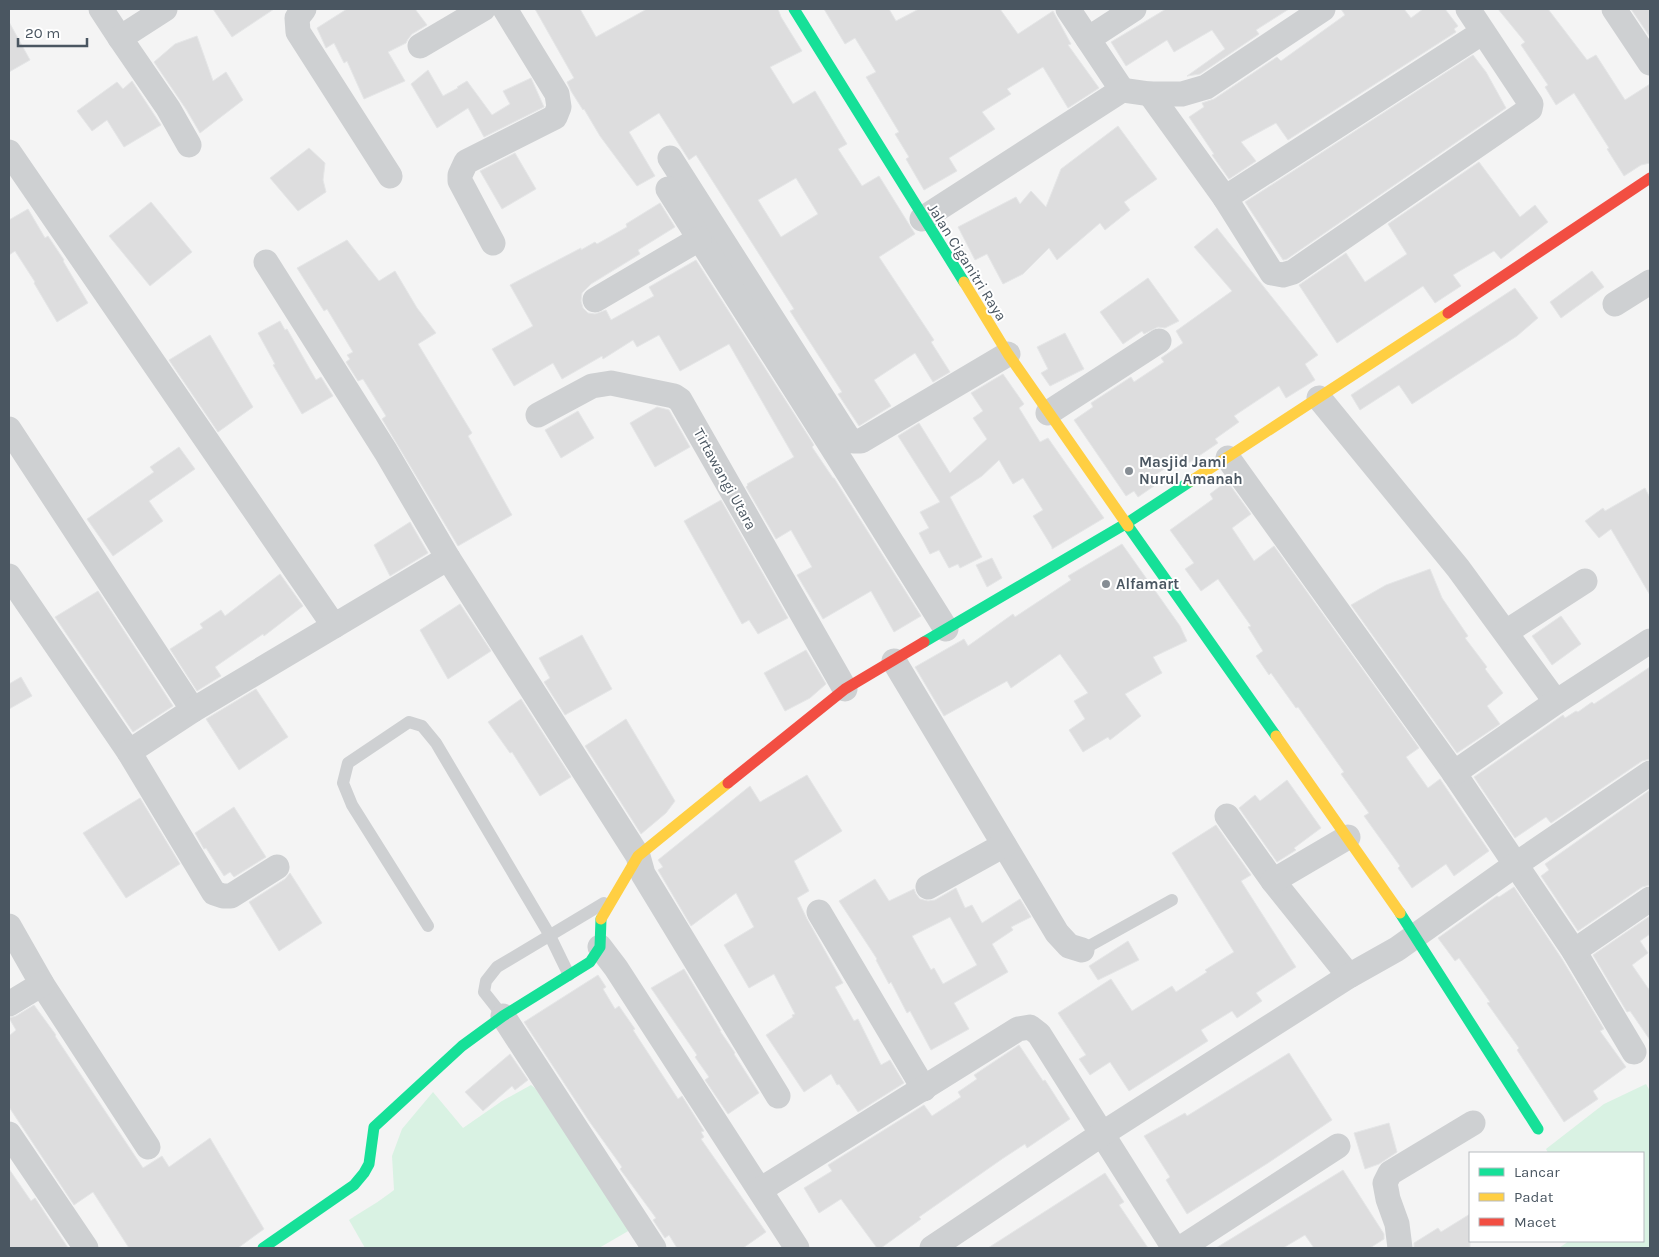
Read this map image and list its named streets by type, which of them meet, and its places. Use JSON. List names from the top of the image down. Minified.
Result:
{"streets":{"street":["Jalan Ciganitri Raya","Tirtawangi Utara"]},"places":["Masjid Jami Nurul Amanah","Alfamart"],"legend":["Lancar","Padat","Macet"],"scale_bar":"20 m"}
